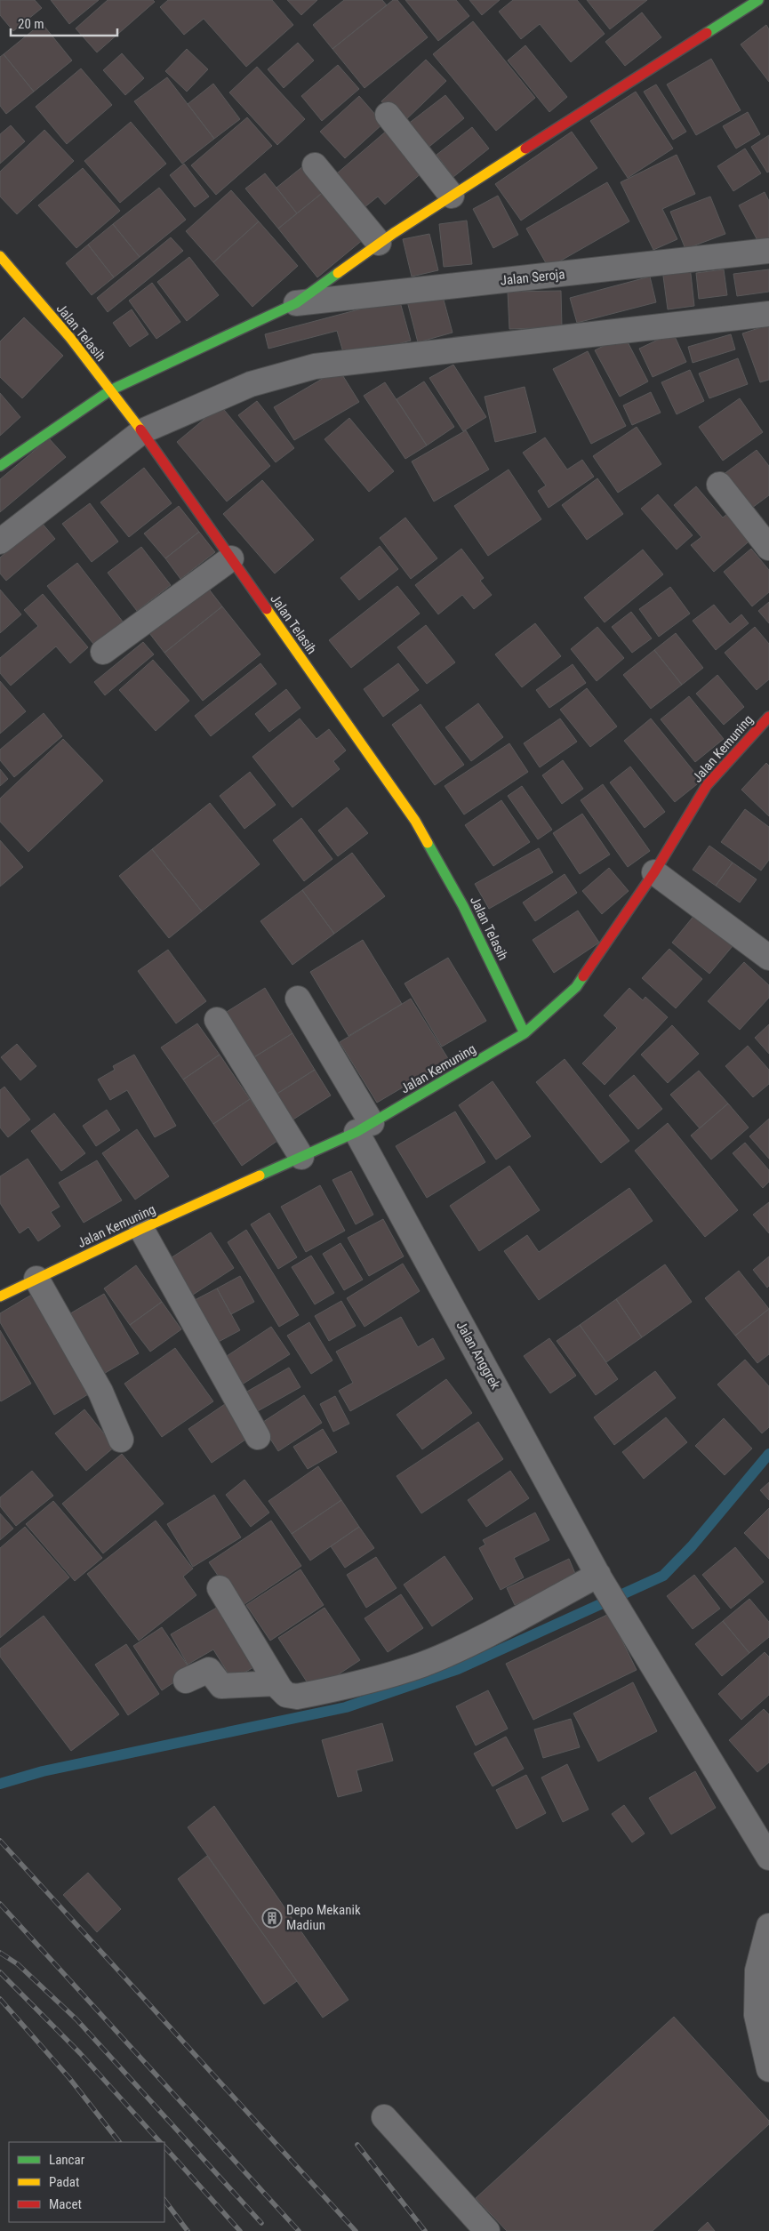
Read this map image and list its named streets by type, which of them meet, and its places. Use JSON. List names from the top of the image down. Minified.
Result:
{"streets":{"street":["Jalan Seroja","Jalan Telasih","Jalan Kemuning","Jalan Anggrek"]},"crossings":[["Jalan Telasih","Jalan Kemuning"],["Jalan Kemuning","Jalan Anggrek"]],"places":{"building":["Depo Mekanik Madiun"]},"legend":["Lancar","Padat","Macet"],"scale_bar":"20 m"}
